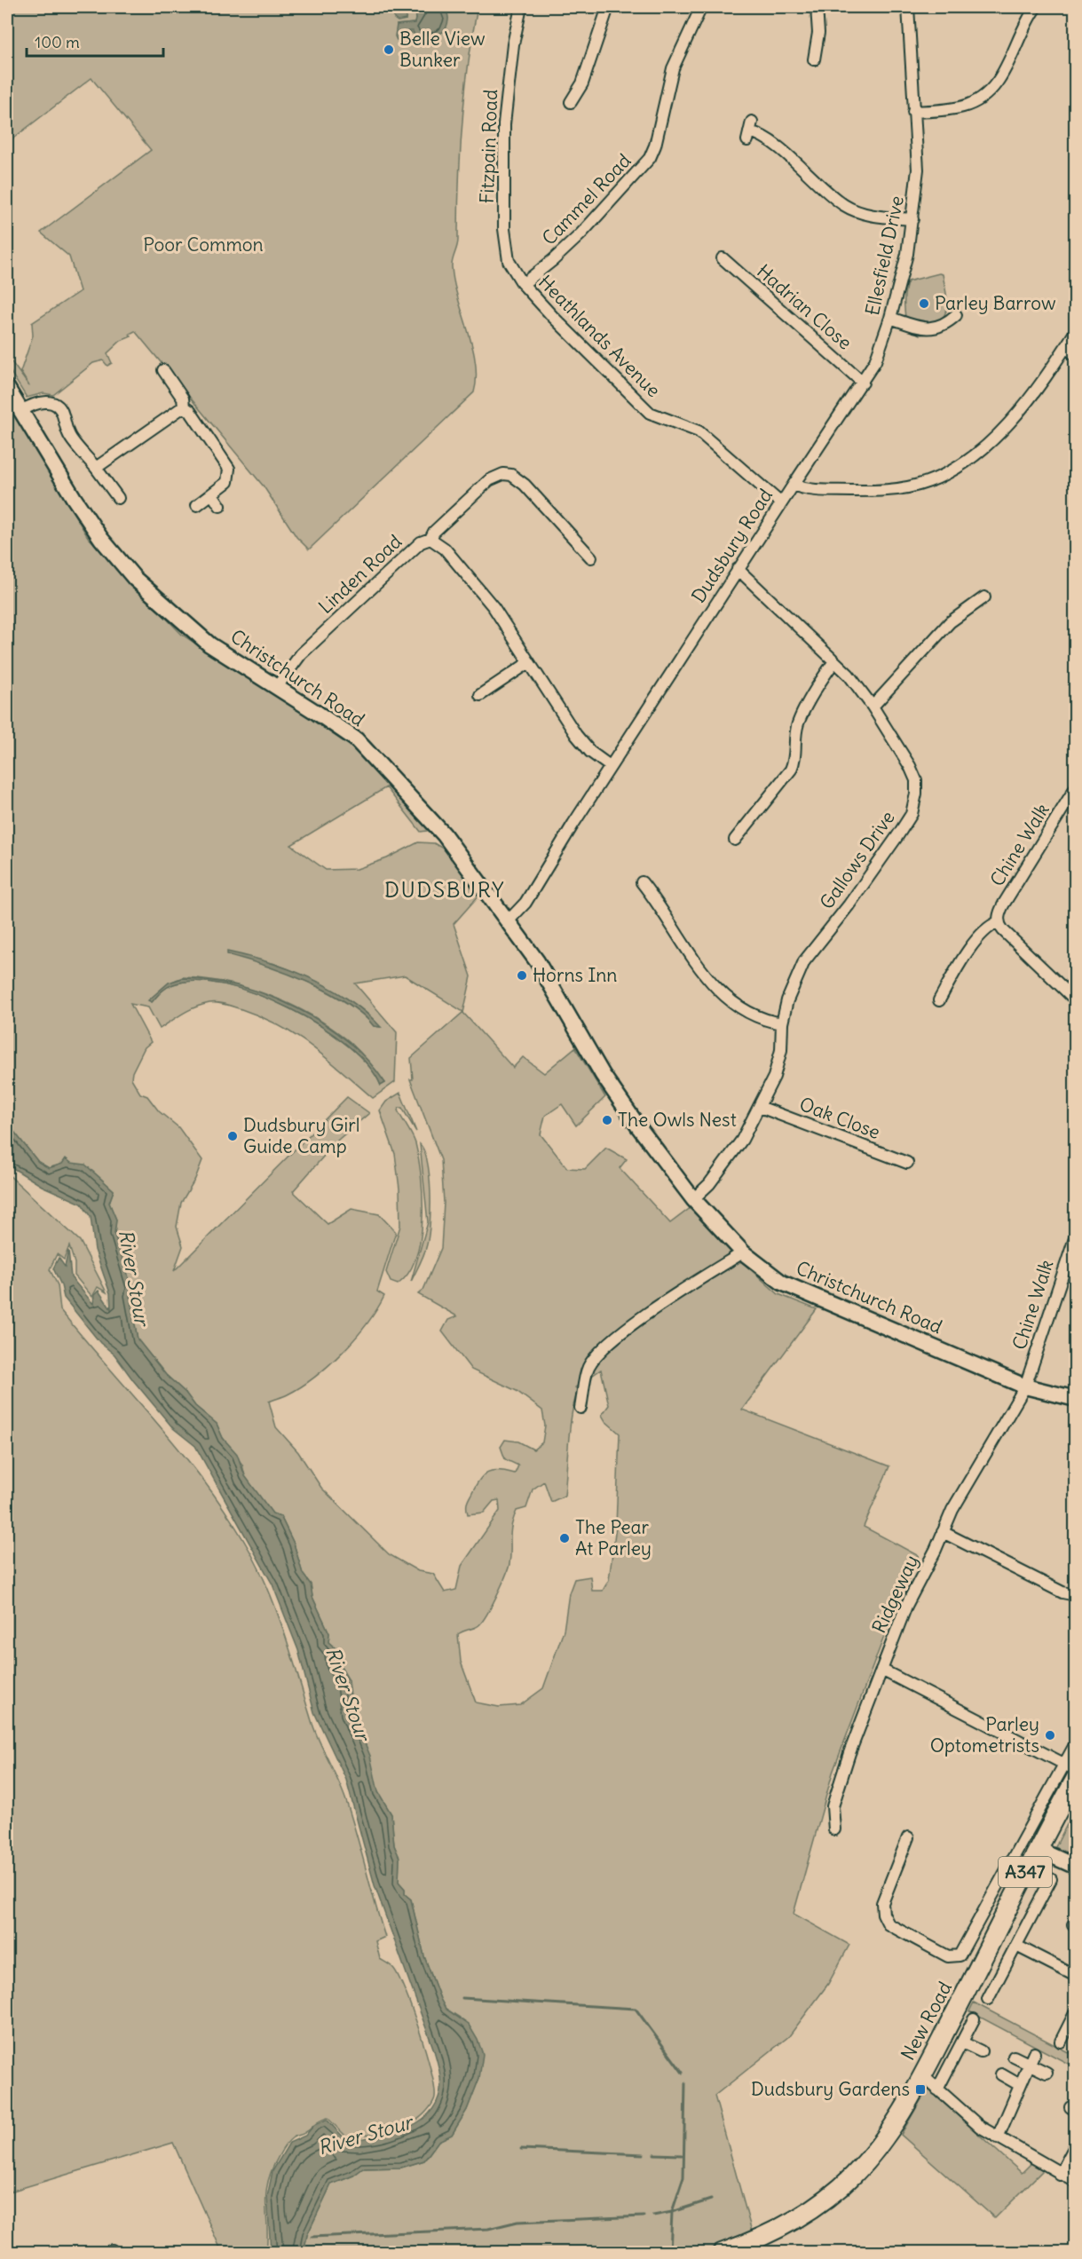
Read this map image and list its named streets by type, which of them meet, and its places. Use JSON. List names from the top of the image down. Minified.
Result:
{"streets":{"main road":["Christchurch Road","A347","New Road"],"street":["Fitzpain Road","Cammel Road","Ellesfield Drive","Hadrian Close","Heathlands Avenue","Dudsbury Road","Linden Road","Chine Walk","Gallows Drive","Oak Close","Ridgeway"]},"crossings":[["Fitzpain Road","Cammel Road"],["Fitzpain Road","Heathlands Avenue"],["Cammel Road","Heathlands Avenue"],["Ellesfield Drive","Hadrian Close"],["Ellesfield Drive","Dudsbury Road"],["Heathlands Avenue","Dudsbury Road"],["Dudsbury Road","Linden Road"],["Dudsbury Road","Christchurch Road"],["Dudsbury Road","Gallows Drive"],["Linden Road","Christchurch Road"],["Christchurch Road","Chine Walk"],["Christchurch Road","Gallows Drive"],["Christchurch Road","Ridgeway"],["Chine Walk","Ridgeway"],["Gallows Drive","Oak Close"]],"districts":["DUDSBURY"],"water":["River Stour"],"parks":["Poor Common"],"places":{"other":["Belle View Bunker","Parley Barrow","Horns Inn","The Owls Nest","Dudsbury Girl Guide Camp","The Pear At Parley","Parley Optometrists"],"transit":["Dudsbury Gardens"]},"scale_bar":"100 m"}
